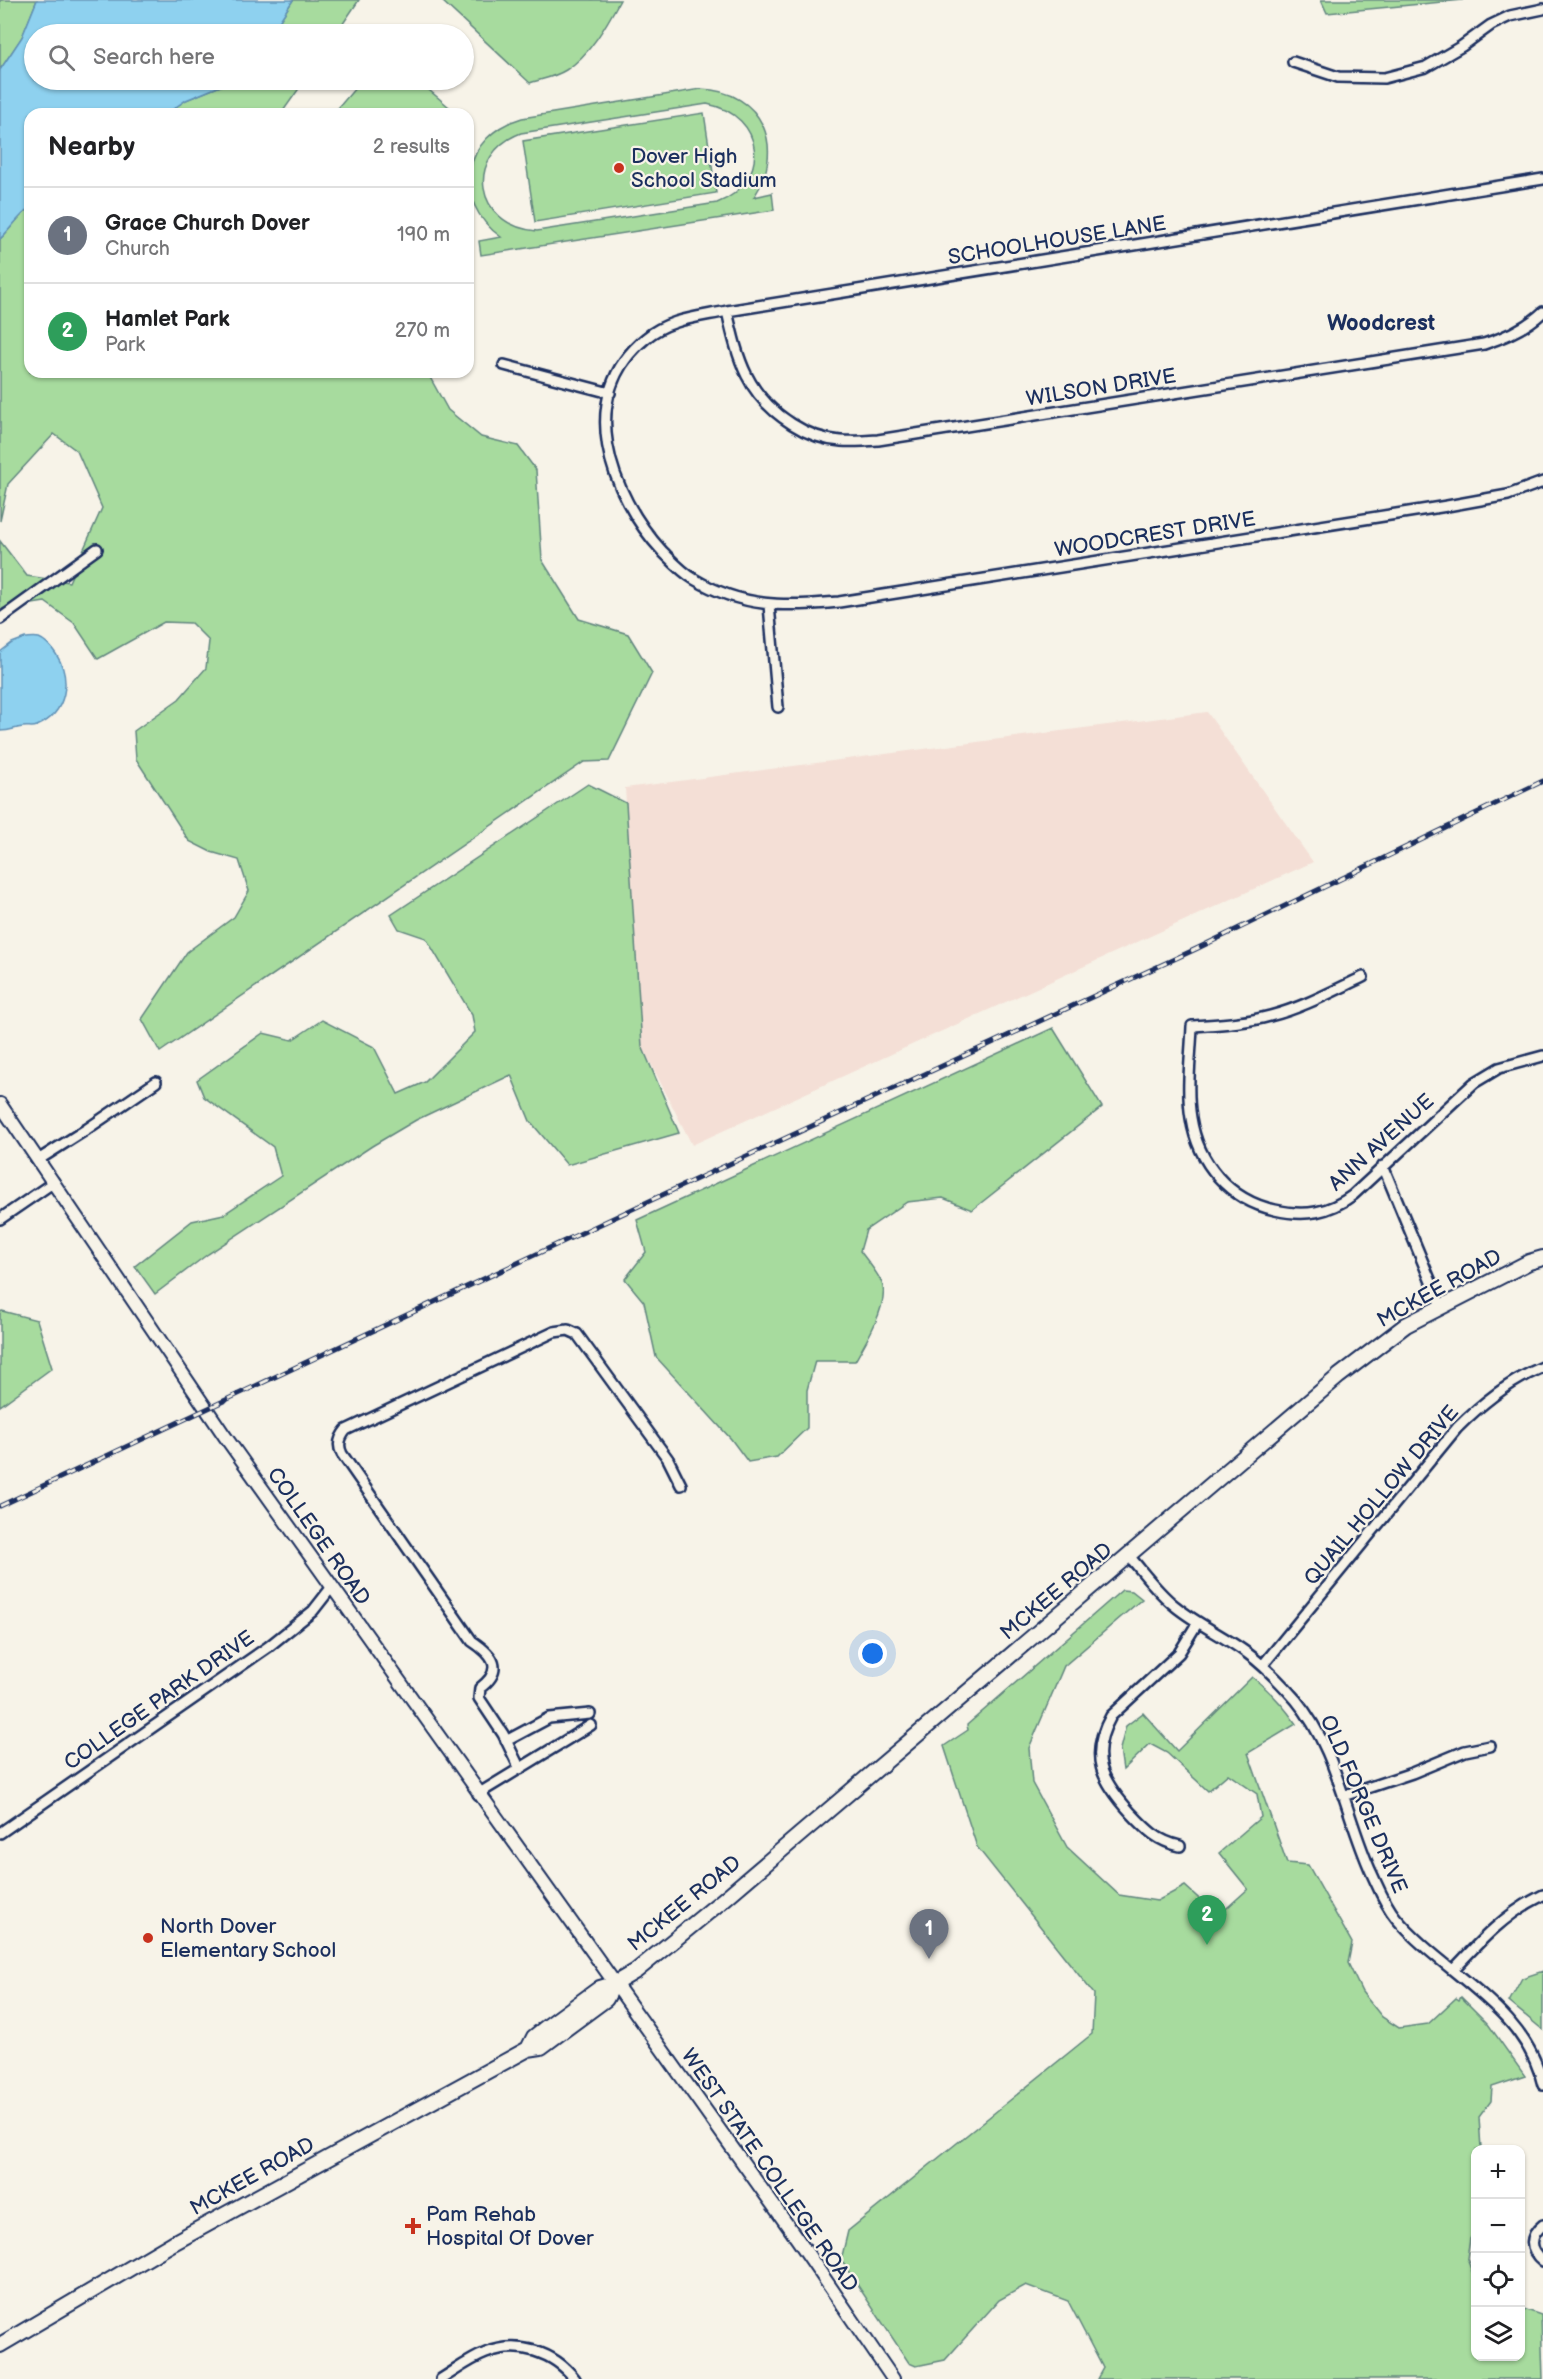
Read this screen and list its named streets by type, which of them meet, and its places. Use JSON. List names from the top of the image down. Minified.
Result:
{"streets":{"main road":["MCKEE ROAD"],"street":["SCHOOLHOUSE LANE","WILSON DRIVE","WOODCREST DRIVE","ANN AVENUE","QUAIL HOLLOW DRIVE","COLLEGE ROAD","COLLEGE PARK DRIVE","OLD FORGE DRIVE","WEST STATE COLLEGE ROAD"]},"crossings":[["SCHOOLHOUSE LANE","WILSON DRIVE"],["SCHOOLHOUSE LANE","WOODCREST DRIVE"],["MCKEE ROAD","COLLEGE ROAD"],["MCKEE ROAD","OLD FORGE DRIVE"],["MCKEE ROAD","WEST STATE COLLEGE ROAD"],["QUAIL HOLLOW DRIVE","OLD FORGE DRIVE"],["COLLEGE ROAD","COLLEGE PARK DRIVE"],["COLLEGE ROAD","WEST STATE COLLEGE ROAD"]],"districts":["Woodcrest"],"places":{"other":["Dover High School Stadium","North Dover Elementary School"],"health":["Pam Rehab Hospital Of Dover"]},"page":{"search":"Search here","heading":["Nearby","2 results"],"list":[{"mark":"1","name":"Grace Church Dover","note":"Church","value":"190 m"},{"mark":"2","name":"Hamlet Park","note":"Park","value":"270 m"}],"pins":["2","1"],"map_buttons":["+","−"]}}
